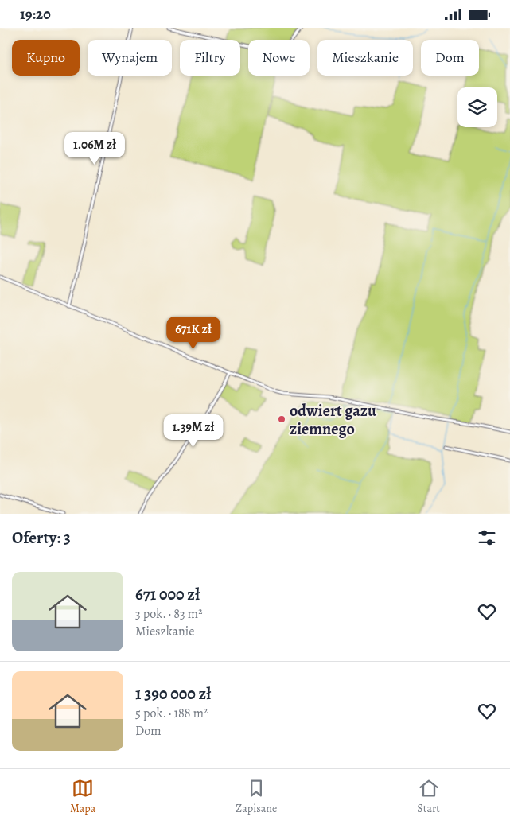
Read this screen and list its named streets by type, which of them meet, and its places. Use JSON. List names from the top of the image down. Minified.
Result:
{"places":["odwiert gazu ziemnego"],"page":{"status":"19:20","chip":["Kupno","Wynajem","Filtry","Nowe","Mieszkanie","Dom"],"price":["1.06M zł","671K zł","1.39M zł"],"heading":"Oferty: 3","list":[{"name":"671 000 zł","note":"3 pok. · 83 m² · Mieszkanie"},{"name":"1 390 000 zł","note":"5 pok. · 188 m² · Dom"}],"tabs":["Mapa","Zapisane","Start"]}}
